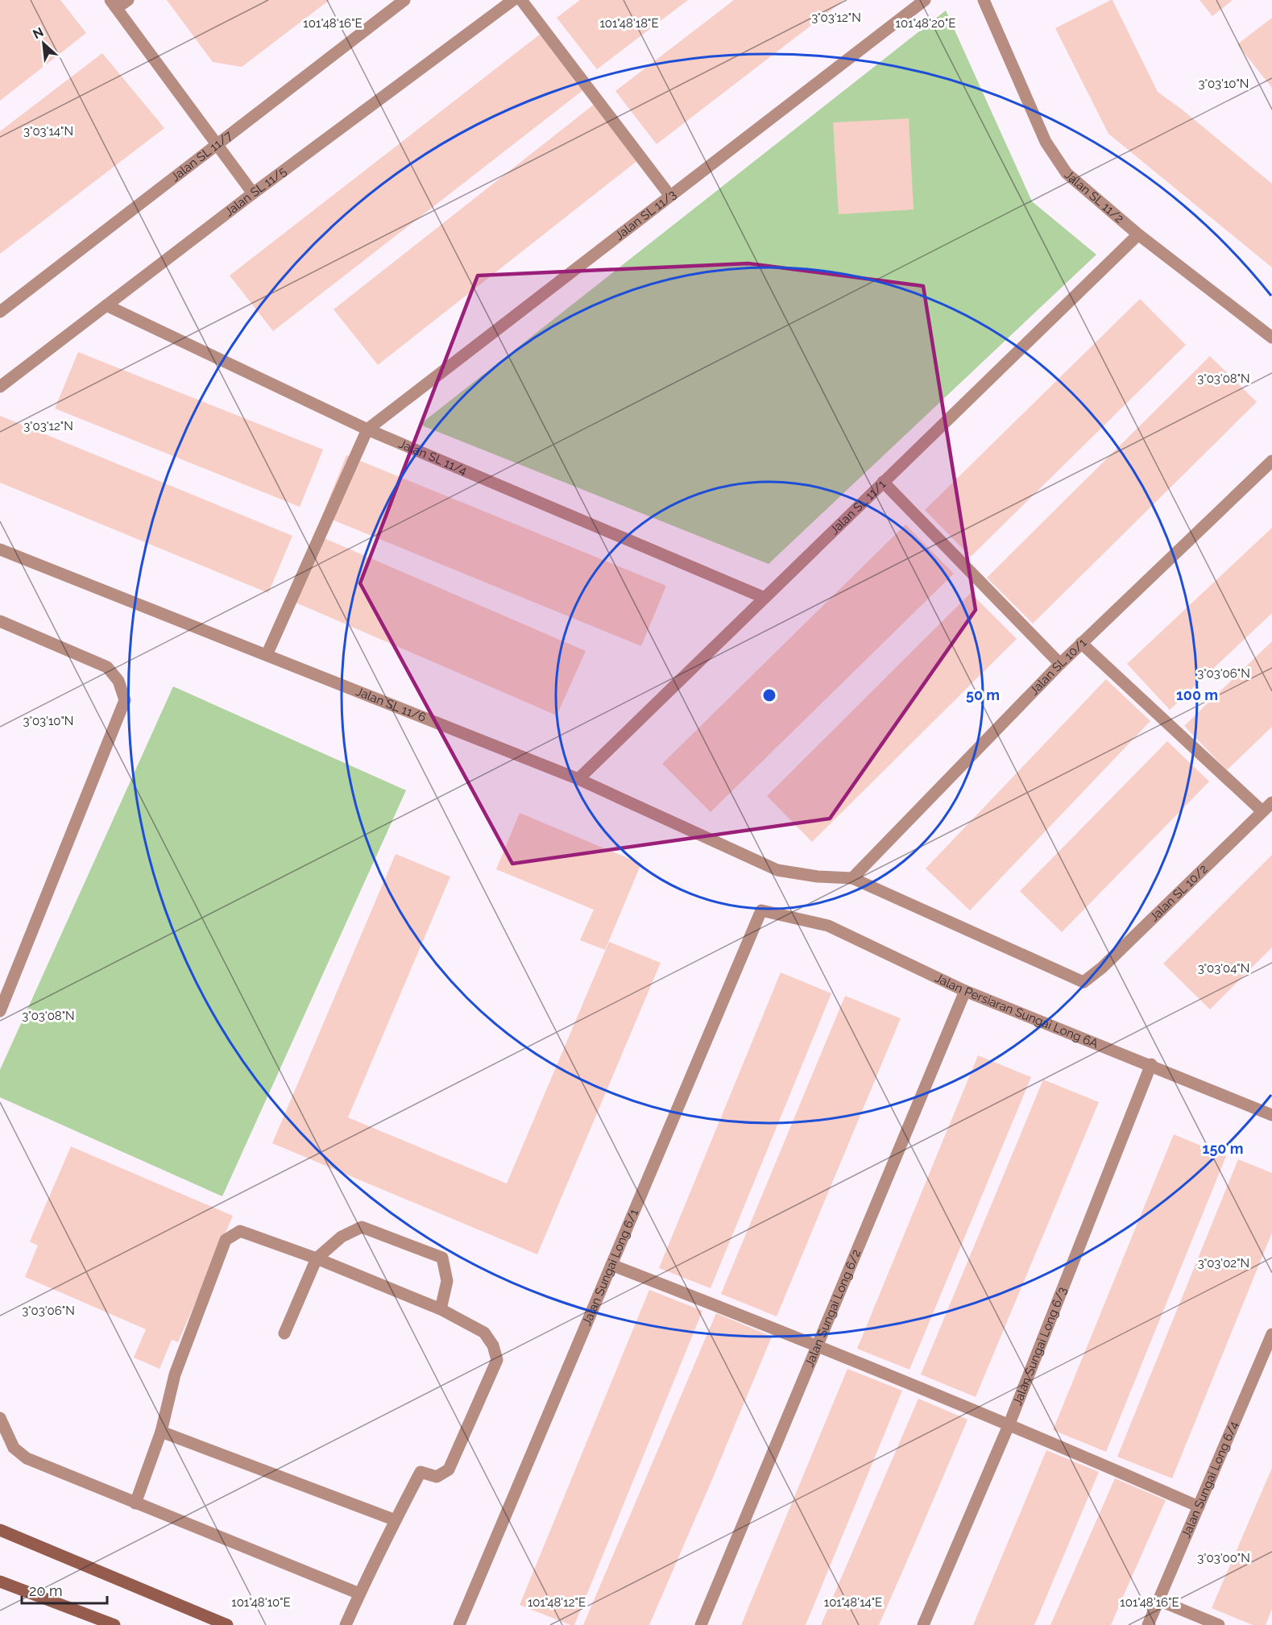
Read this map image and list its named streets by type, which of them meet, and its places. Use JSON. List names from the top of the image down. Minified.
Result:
{"streets":{"street":["Jalan SL 11/7","Jalan SL 11/5","Jalan SL 11/2","Jalan SL 11/3","Jalan SL 11/4","Jalan SL 11/1","Jalan SL 10/1","Jalan SL 11/6","Jalan SL 10/2","Jalan Persiaran Sungai Long 6A","Jalan Sungai Long 6/1","Jalan Sungai Long 6/2","Jalan Sungai Long 6/3","Jalan Sungai Long 6/4"]},"crossings":[["Jalan SL 11/5","Jalan SL 11/4"],["Jalan SL 11/2","Jalan SL 11/1"],["Jalan SL 11/3","Jalan SL 11/4"],["Jalan SL 11/4","Jalan SL 11/1"],["Jalan SL 11/1","Jalan SL 11/6"],["Jalan SL 10/1","Jalan SL 11/6"],["Jalan SL 10/1","Jalan SL 10/2"],["Jalan SL 11/6","Jalan SL 10/2"],["Jalan Persiaran Sungai Long 6A","Jalan Sungai Long 6/1"],["Jalan Persiaran Sungai Long 6A","Jalan Sungai Long 6/2"],["Jalan Persiaran Sungai Long 6A","Jalan Sungai Long 6/3"]],"scale_bar":"20 m","north":"top left","coordinates":["3°03'12\"N","101°48'16\"E","101°48'18\"E","101°48'20\"E","3°03'10\"N","3°03'14\"N","3°03'08\"N","3°03'06\"N","3°03'04\"N","3°03'02\"N","3°03'00\"N","101°48'10\"E","101°48'12\"E","101°48'14\"E"],"rings":["50 m","100 m","150 m"]}
